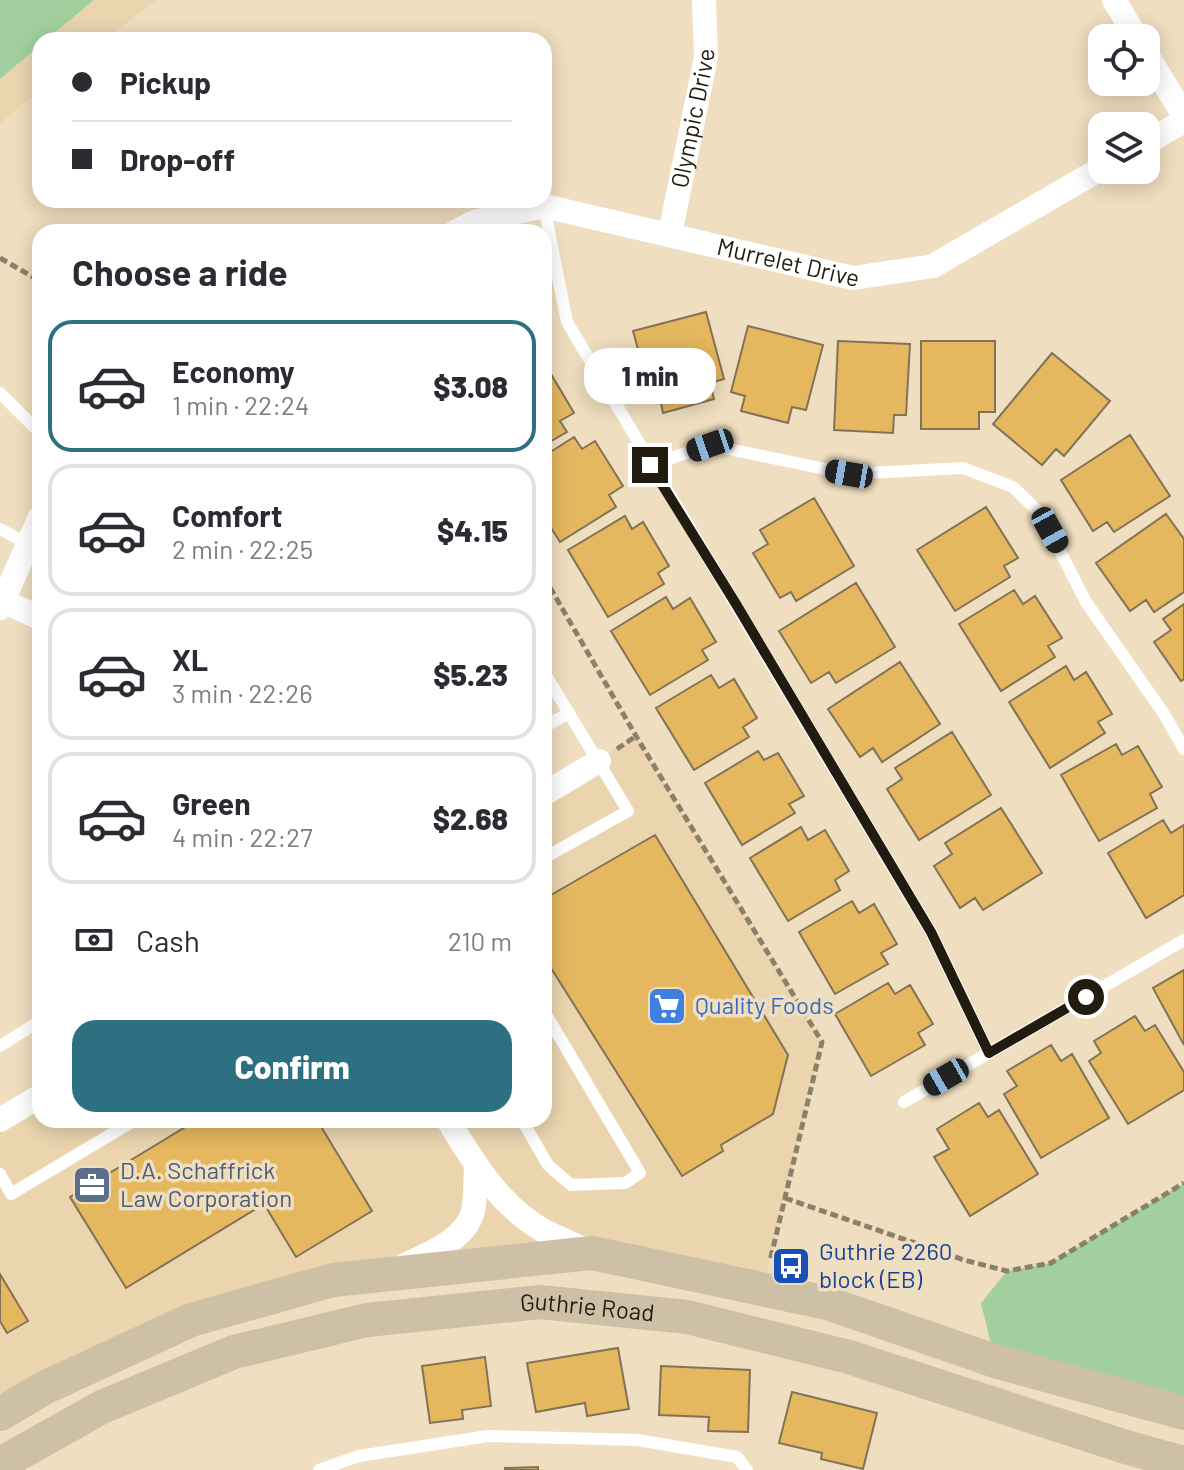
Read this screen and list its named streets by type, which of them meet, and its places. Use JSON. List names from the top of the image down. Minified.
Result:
{"streets":{"main road":["Guthrie Road"],"street":["Olympic Drive","Murrelet Drive"]},"crossings":[["Olympic Drive","Murrelet Drive"]],"places":{"supermarket":["Quality Foods"],"office":["D.A. Schaffrick Law Corporation"],"bus stop":["Guthrie 2260 block (EB)"]},"page":{"banner":["Pickup","Drop-off"],"heading":"Choose a ride","list":[{"name":"Economy","note":"1 min · 22:24","value":"$3.08"},{"name":"Comfort","note":"2 min · 22:25","value":"$4.15"},{"name":"XL","note":"3 min · 22:26","value":"$5.23"},{"name":"Green","note":"4 min · 22:27","value":"$2.68"}],"bubble":"1 min","pay":["Cash","210 m"],"buttons":"Confirm"}}
